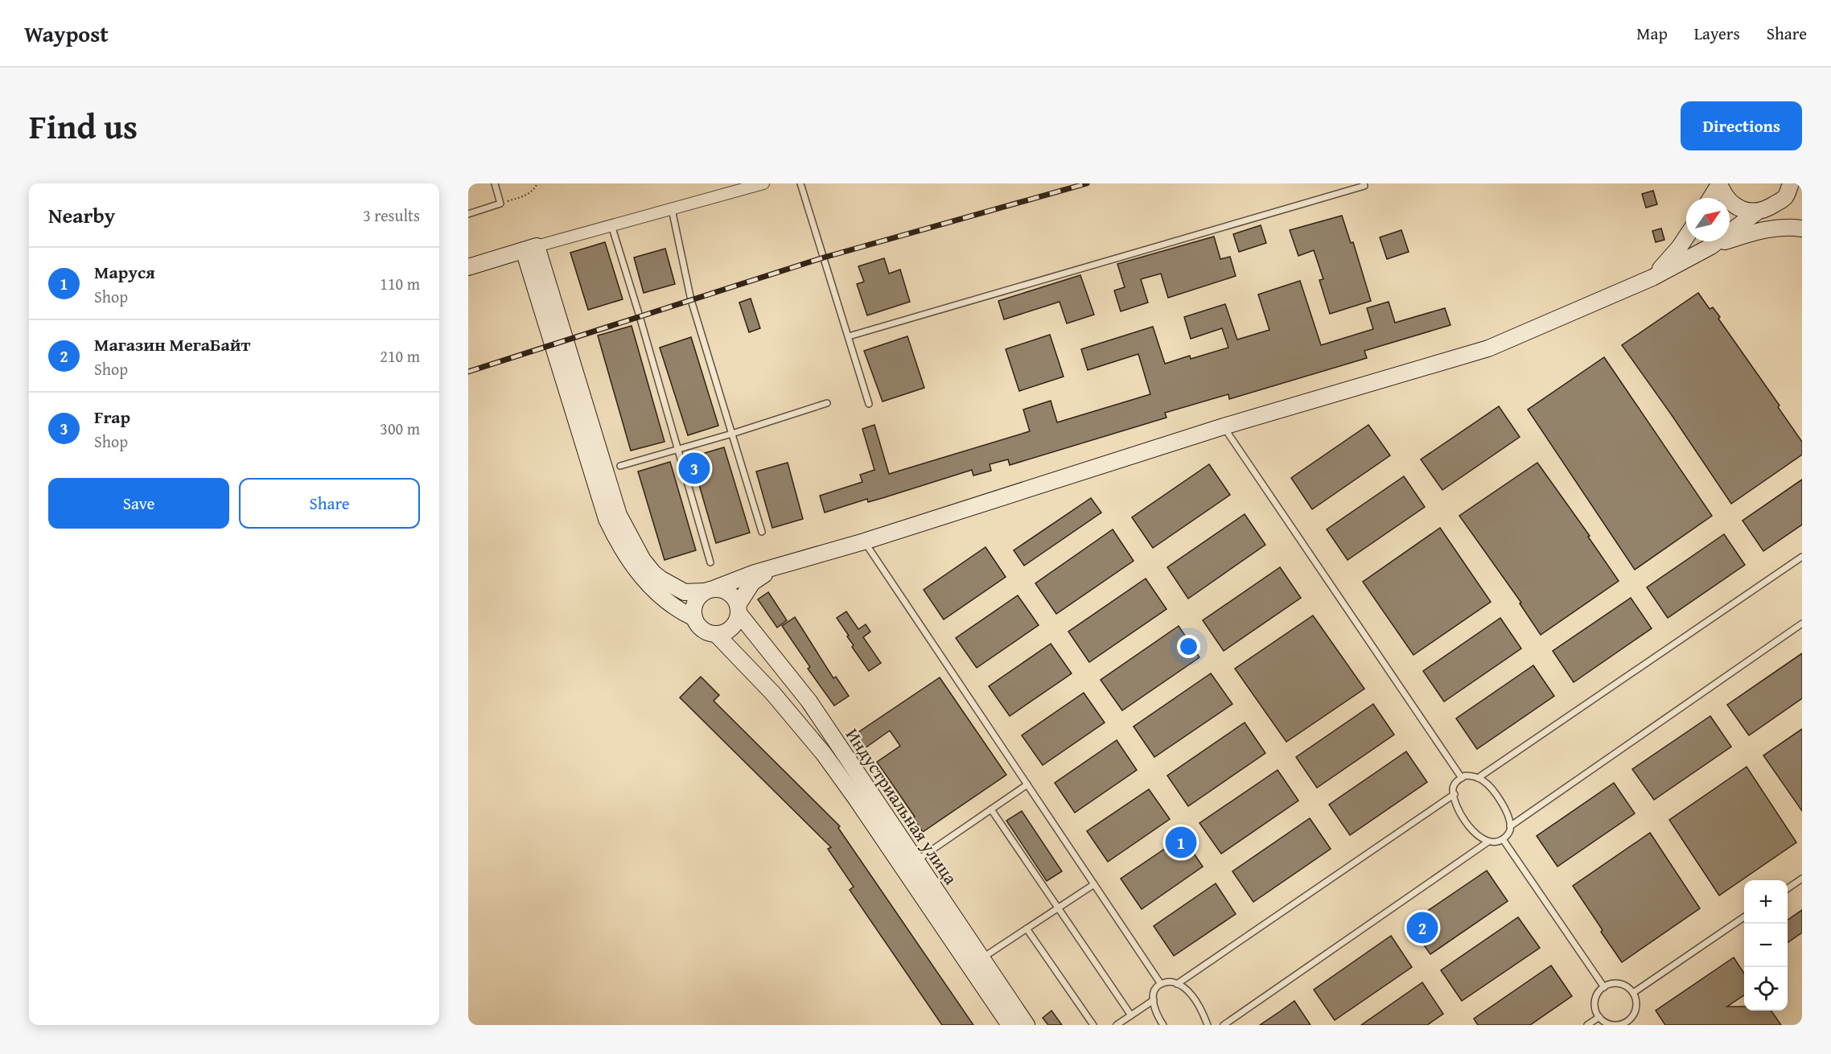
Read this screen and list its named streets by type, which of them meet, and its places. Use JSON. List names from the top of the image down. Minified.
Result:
{"streets":{"street":["Индустриальная улица"]},"north":"top right","page":{"header":"Waypost","nav":["Map","Layers","Share"],"title":"Find us","buttons":["Directions",["Save","Share"]],"heading":["Nearby","3 results"],"list":[{"mark":"1","name":"Маруся","note":"Shop","value":"110 m"},{"mark":"2","name":"Магазин МегаБайт","note":"Shop","value":"210 m"},{"mark":"3","name":"Frap","note":"Shop","value":"300 m"}],"pins":["3","1","2"],"map_buttons":["+","−"]}}
